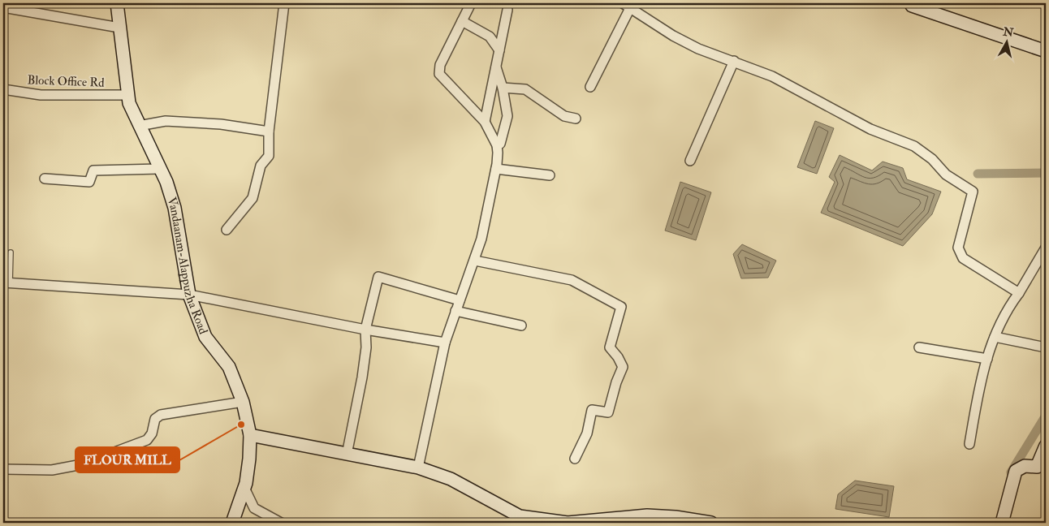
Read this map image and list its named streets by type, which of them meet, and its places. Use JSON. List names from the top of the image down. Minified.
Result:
{"streets":{"main road":["Vandaanam-Alappuzha Road"],"street":["Block Office Rd"]},"crossings":[["Block Office Rd","Vandaanam-Alappuzha Road"]],"places":["FLOUR MILL"],"north":"top"}
